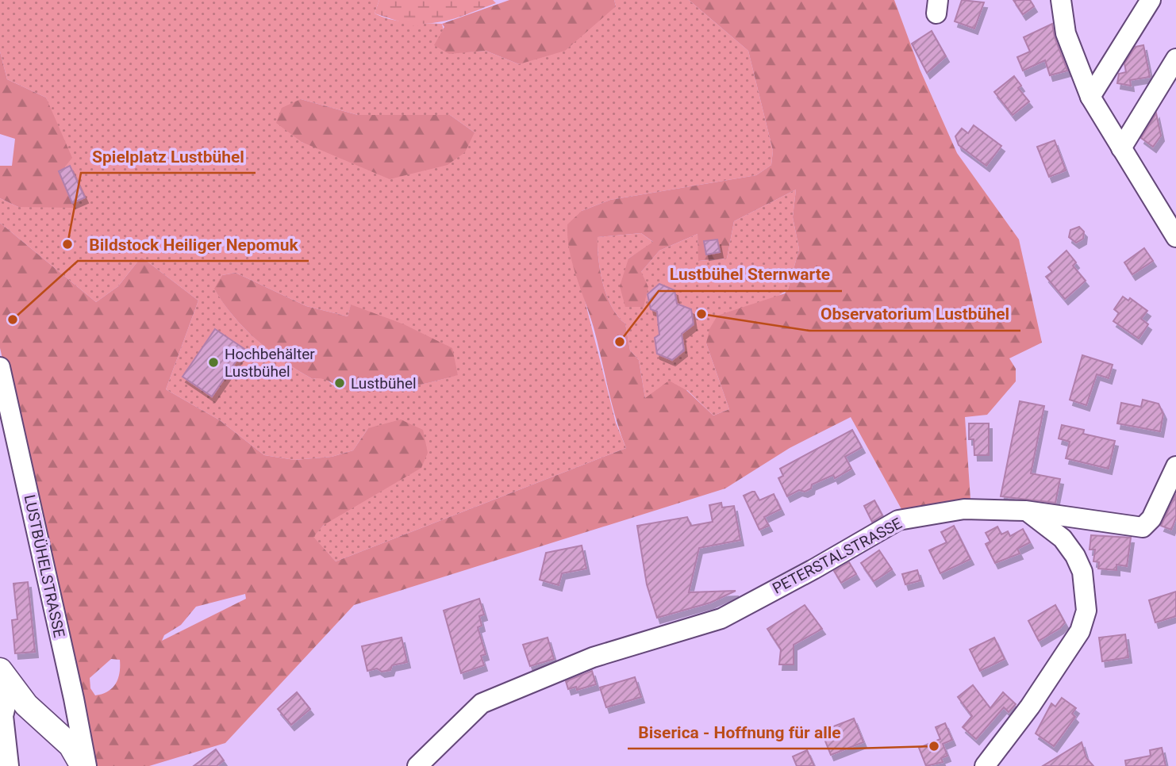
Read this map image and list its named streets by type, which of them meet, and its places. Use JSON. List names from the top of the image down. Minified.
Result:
{"streets":{"street":["PETERSTALSTRASSE","LUSTBÜHELSTRASSE"]},"places":["Spielplatz Lustbühel","Observatorium Lustbühel","Bildstock Heiliger Nepomuk","Lustbühel Sternwarte","Hochbehälter Lustbühel","Lustbühel","Biserica - Hoffnung für alle"]}
